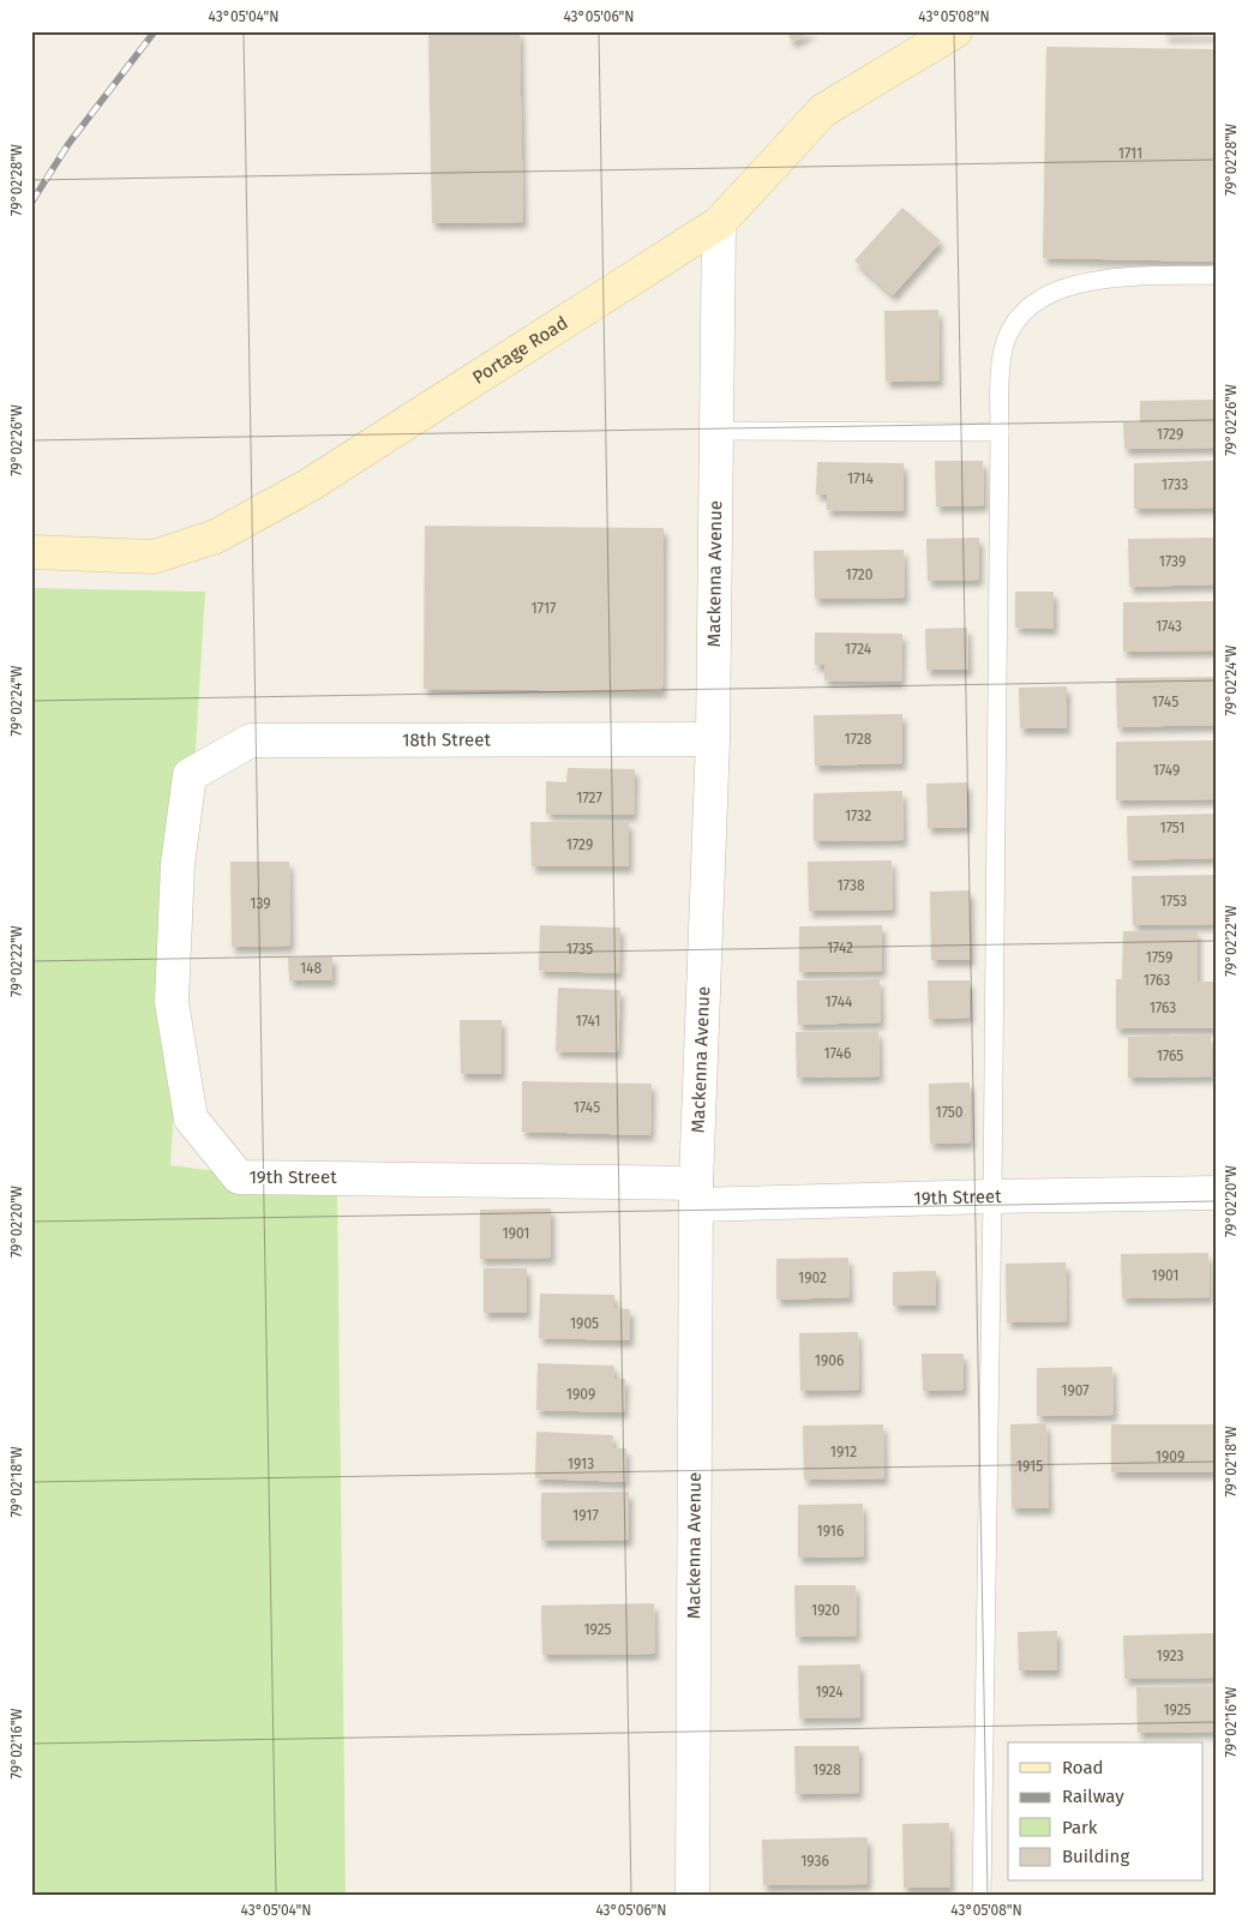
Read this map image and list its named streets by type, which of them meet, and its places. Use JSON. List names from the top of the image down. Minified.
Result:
{"streets":{"street":["Portage Road","Mackenna Avenue","18th Street","19th Street"]},"crossings":[["Portage Road","Mackenna Avenue"],["Mackenna Avenue","18th Street"],["Mackenna Avenue","19th Street"],["18th Street","19th Street"]],"house_numbers":["1711","1729","1714","1733","1739","1720","1717","1743","1724","1745","1728","1749","1727","1732","1751","1729","1738","1753","139","1742","1735","1759","148","1763","1744","1763","1741","1746","1765","1745","1750","1901","1901","1902","1905","1906","1907","1909","1912","1909","1913","1915","1917","1916","1920","1925","1923","1924","1925","1928","1936"],"legend":["Road","Railway","Park","Building"],"coordinates":["43°05'04\"N","43°05'06\"N","43°05'08\"N","79°02'28\"W","79°02'26\"W","79°02'24\"W","79°02'22\"W","79°02'20\"W","79°02'18\"W","79°02'16\"W"]}
